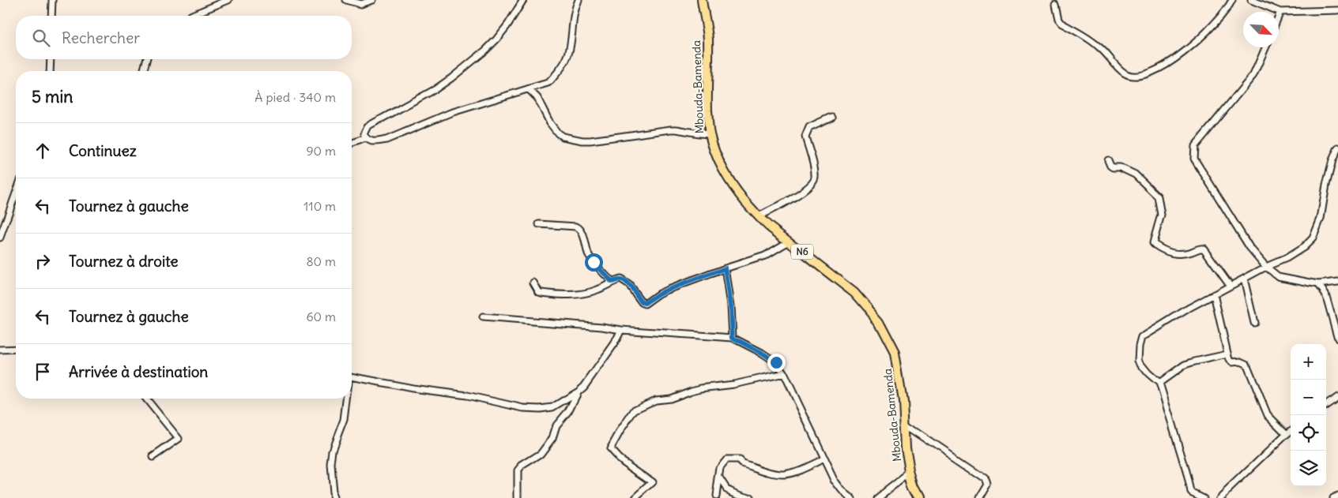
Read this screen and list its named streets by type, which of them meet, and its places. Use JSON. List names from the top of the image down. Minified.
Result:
{"streets":{"highway":["Mbouda-Bamenda","N6"]},"north":"bottom right","page":{"search":"Rechercher","heading":["5 min","À pied · 340 m"],"list":[["Continuez","90 m"],["Tournez à gauche","110 m"],["Tournez à droite","80 m"],["Tournez à gauche","60 m"],"Arrivée à destination"],"map_buttons":["+","−"]}}
